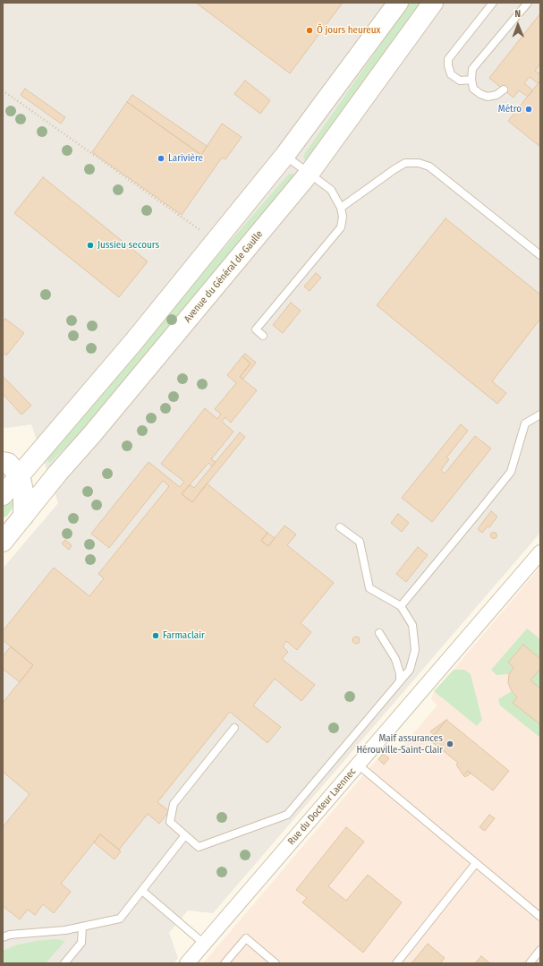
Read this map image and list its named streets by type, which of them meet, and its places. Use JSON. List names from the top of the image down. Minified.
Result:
{"streets":{"main road":["Avenue du Général de Gaulle"],"street":["Rue du Docteur Laennec"]},"places":["Ô jours heureux","Métro","Larivière","Jussieu secours","Farmaclair","Maif assurances Hérouville-Saint-Clair"],"north":"top"}
